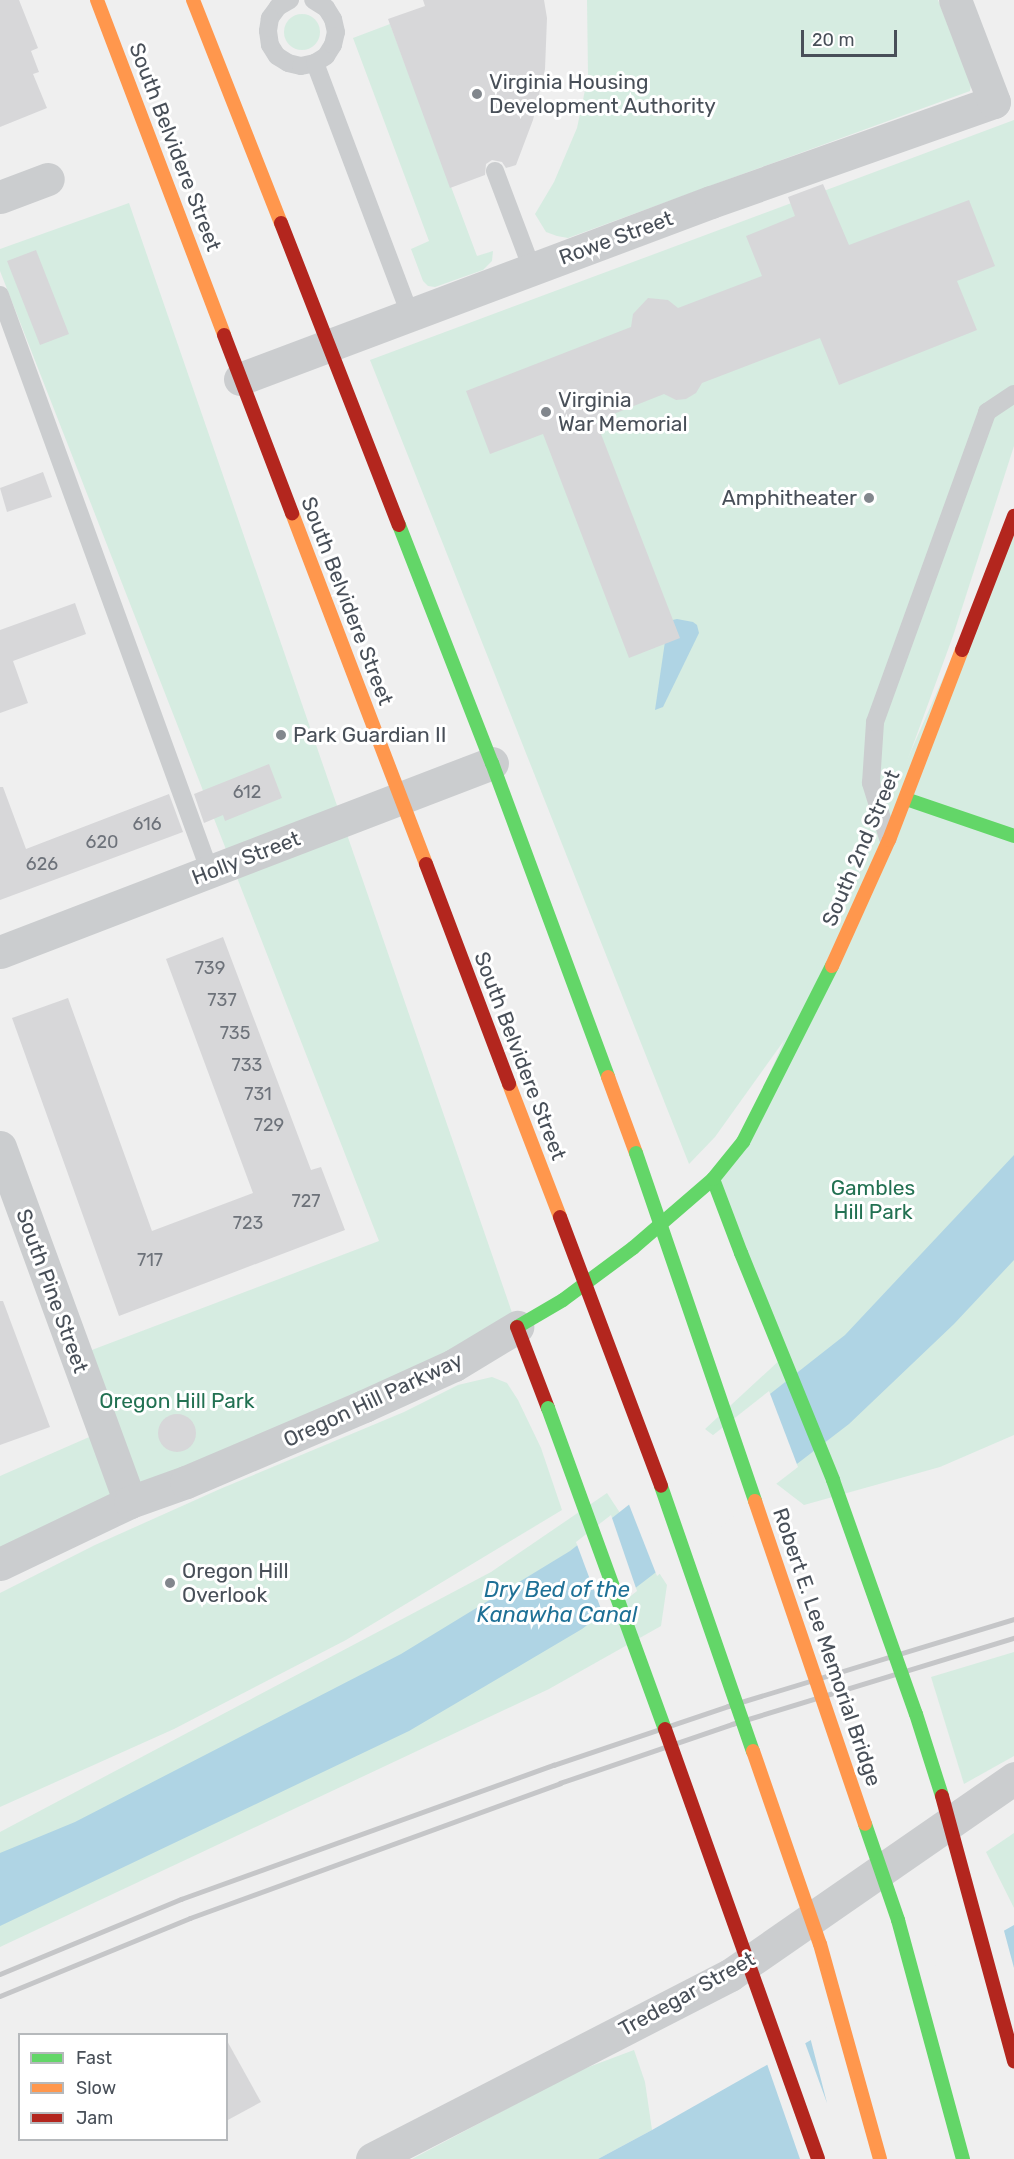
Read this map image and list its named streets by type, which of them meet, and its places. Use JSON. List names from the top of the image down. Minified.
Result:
{"streets":{"main road":["South Belvidere Street","South 2nd Street","Oregon Hill Parkway","Robert E. Lee Memorial Bridge"],"street":["Rowe Street","Holly Street","South Pine Street","Tredegar Street"]},"crossings":[["South Belvidere Street","Rowe Street"],["South Belvidere Street","Holly Street"],["South 2nd Street","Oregon Hill Parkway"],["Holly Street","Robert E. Lee Memorial Bridge"],["South Pine Street","Oregon Hill Parkway"]],"water":["Dry Bed of the Kanawha Canal"],"parks":["Gambles Hill Park","Oregon Hill Park"],"places":["Virginia Housing Development Authority","Virginia War Memorial","Amphitheater","Park Guardian II","Oregon Hill Overlook"],"house_numbers":["612","616","620","626","739","737","735","733","731","729","727","723","717"],"legend":["Fast","Slow","Jam"],"scale_bar":"20 m"}
